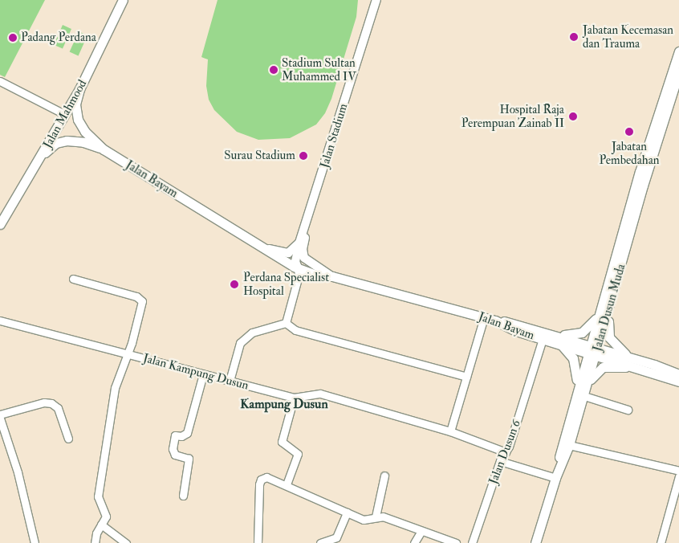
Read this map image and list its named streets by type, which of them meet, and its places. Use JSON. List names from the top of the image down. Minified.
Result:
{"streets":{"main road":["Jalan Mahmood","Jalan Bayam","Jalan Dusun Muda"],"street":["Jalan Stadium","Jalan Kampung Dusun","Jalan Dusun 6"]},"crossings":[["Jalan Mahmood","Jalan Bayam"],["Jalan Stadium","Jalan Bayam"],["Jalan Bayam","Jalan Dusun 6"],["Jalan Kampung Dusun","Jalan Dusun 6"]],"districts":["Kampung Dusun"],"places":["Jabatan Kecemasan dan Trauma","Padang Perdana","Stadium Sultan Muhammed IV","Hospital Raja Perempuan Zainab II","Jabatan Pembedahan","Surau Stadium","Perdana Specialist Hospital"]}
